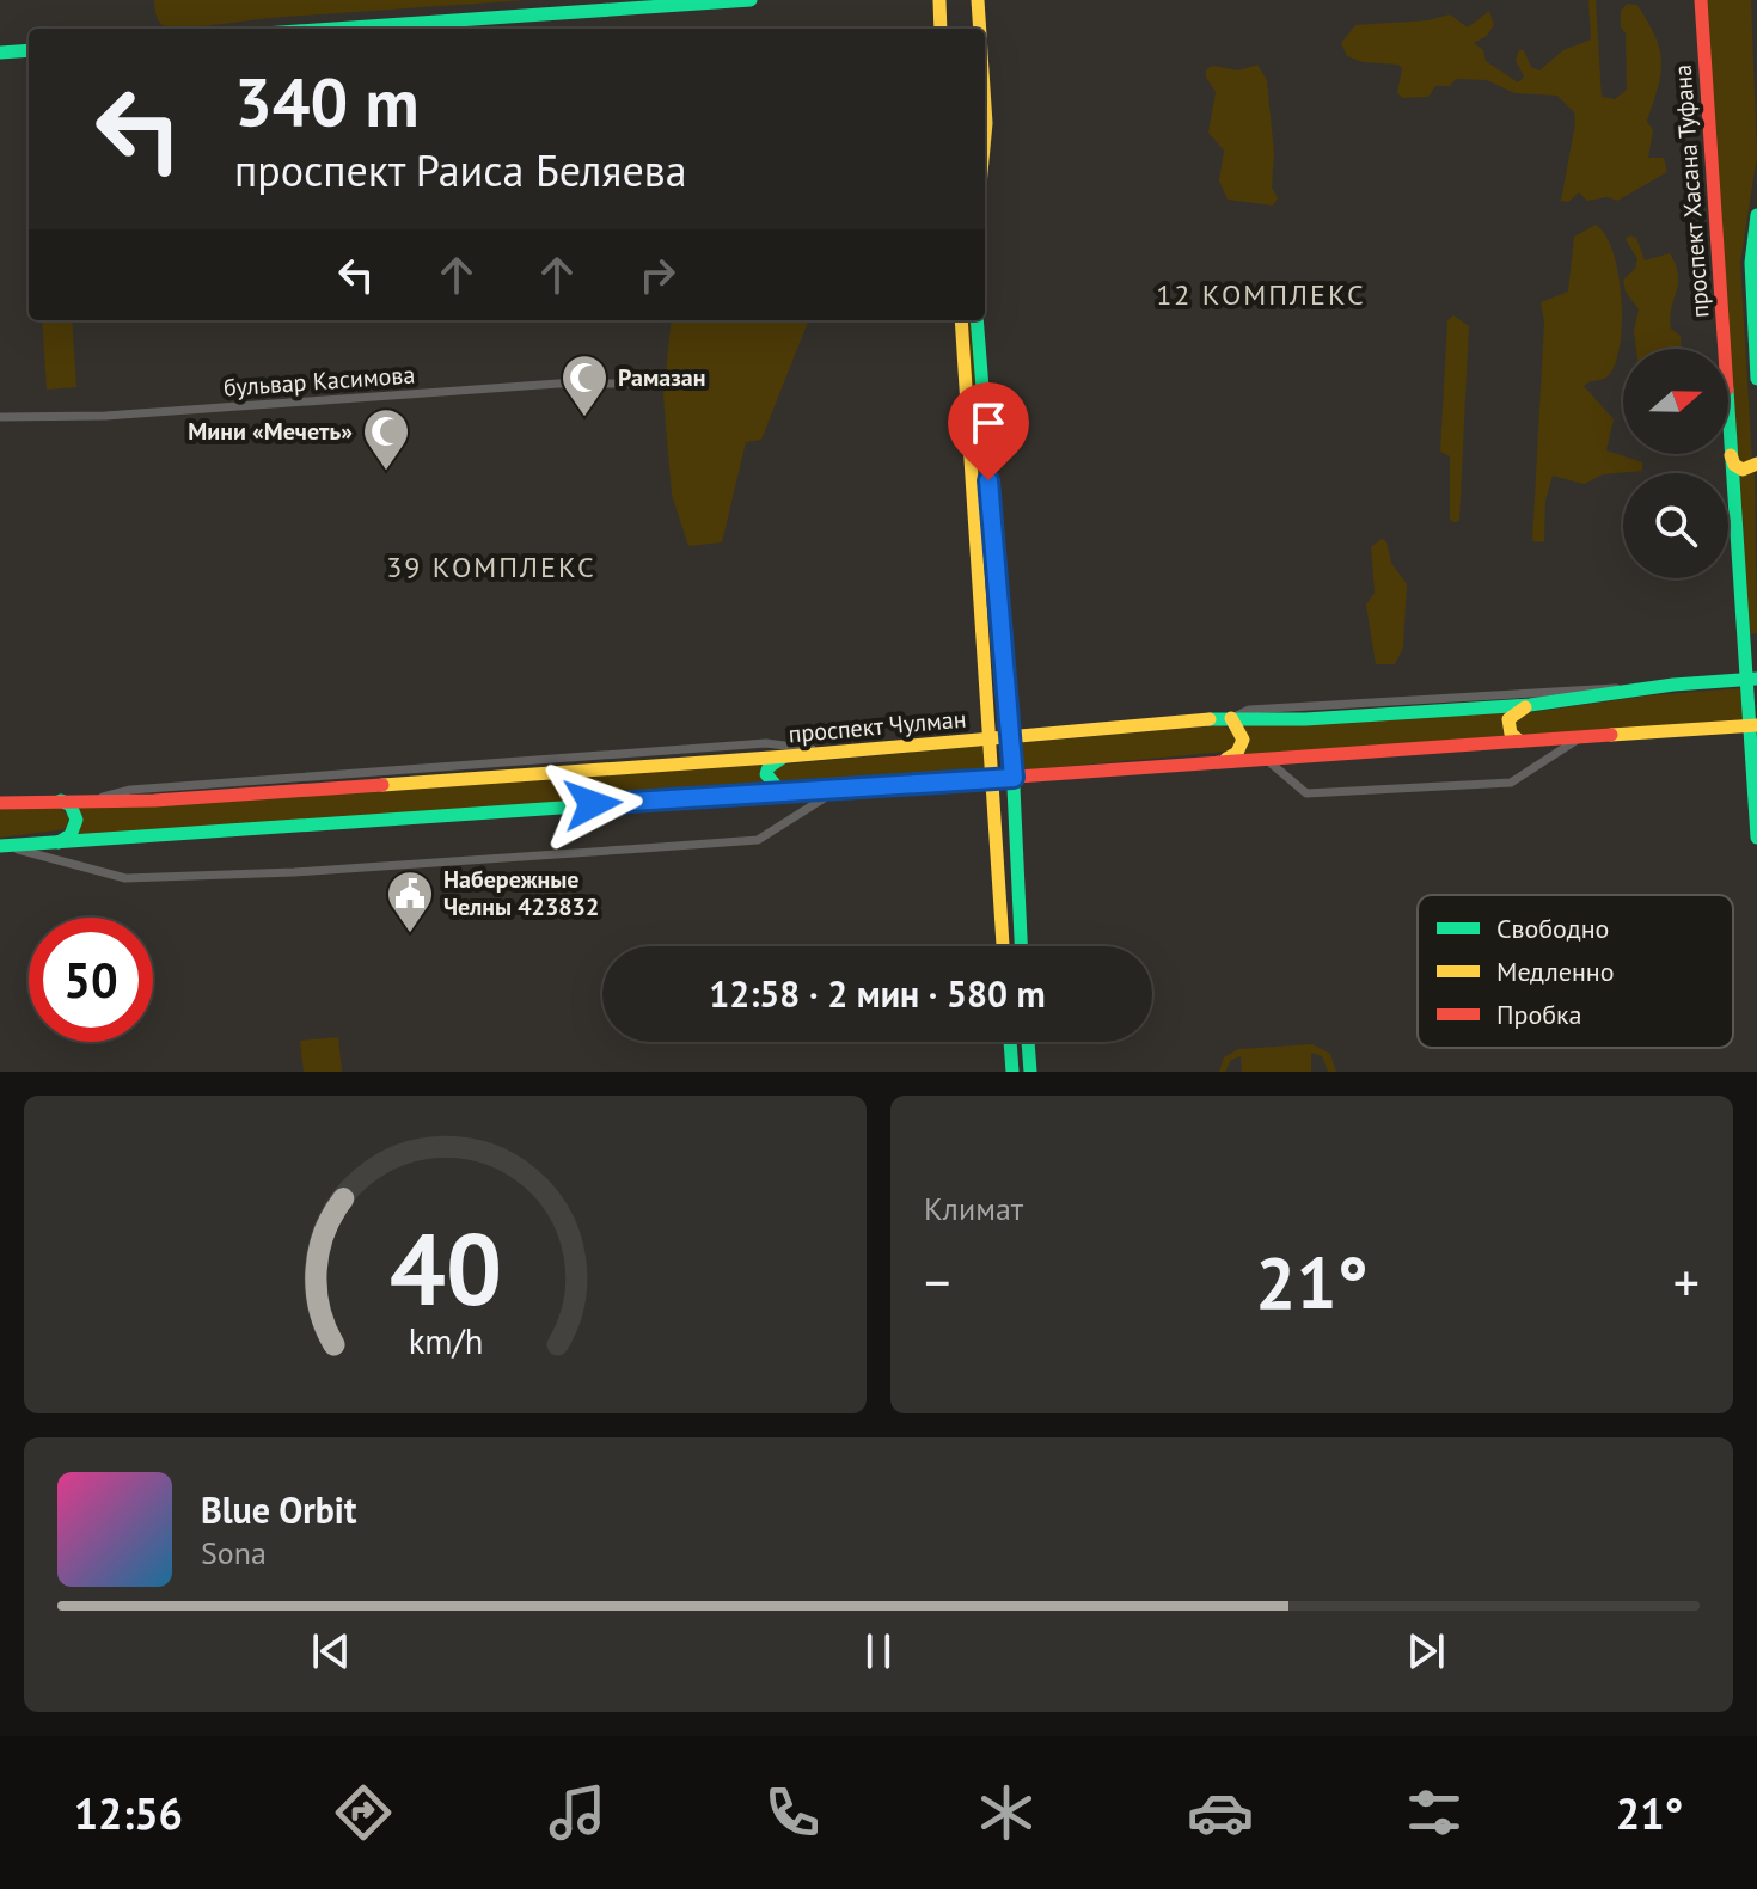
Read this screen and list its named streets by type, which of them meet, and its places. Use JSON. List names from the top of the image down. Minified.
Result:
{"streets":{"main road":["проспект Хасана Туфана","проспект Чулман"],"street":["бульвар Касимова"]},"crossings":[["проспект Хасана Туфана","проспект Чулман"]],"districts":["12 КОМПЛЕКС","39 КОМПЛЕКС"],"places":{"mosque":["Рамазан","Мини «Мечеть»"],"public building":["Набережные Челны 423832"]},"legend":["Свободно","Медленно","Пробка"],"north":"right","page":{"turn":["340 m","проспект Раиса Беляева"],"limit":"50","trip":"12:58 · 2 мин · 580 m","tile":"Климат","heat":["−","21°","+"],"song":["Blue Orbit","Sona"],"tabs":["12:56","21°"],"gauge":["40","km/h"]}}
